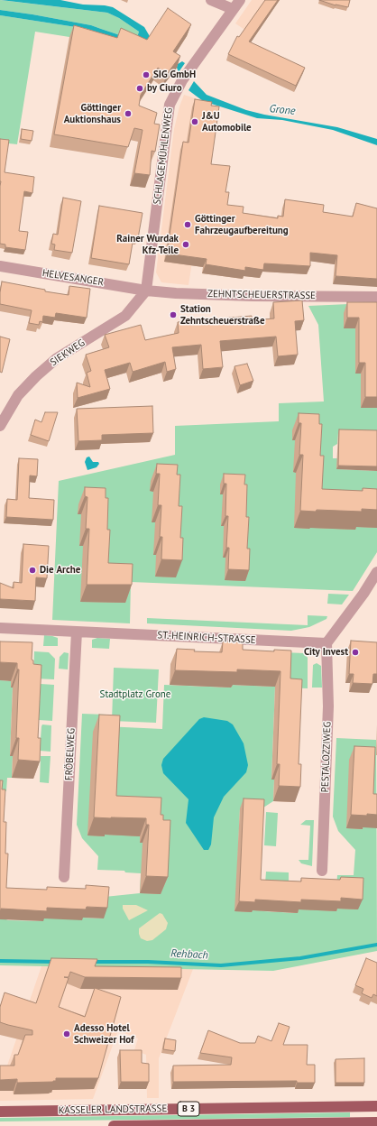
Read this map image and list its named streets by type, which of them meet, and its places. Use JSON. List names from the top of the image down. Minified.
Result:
{"streets":{"main road":["B 3","KASSELER LANDSTRASSE"],"street":["SCHLAGEMÜHLENWEG","HELVESANGER","ZEHNTSCHEUERSTRASSE","SIEKWEG","ST.-HEINRICH-STRASSE","FRÖBELWEG","PESTALOZZIWEG"]},"crossings":[["SCHLAGEMÜHLENWEG","HELVESANGER"],["SCHLAGEMÜHLENWEG","ZEHNTSCHEUERSTRASSE"],["SCHLAGEMÜHLENWEG","SIEKWEG"],["HELVESANGER","ZEHNTSCHEUERSTRASSE"],["HELVESANGER","SIEKWEG"],["ZEHNTSCHEUERSTRASSE","SIEKWEG"],["ST.-HEINRICH-STRASSE","FRÖBELWEG"],["ST.-HEINRICH-STRASSE","PESTALOZZIWEG"]],"water":["Grone","Rehbach"],"parks":["Stadtplatz Grone"],"places":["SIG GmbH","by Ciuro","Göttinger Auktionshaus","J&U Automobile","Göttinger Fahrzeugaufbereitung","Rainer Wurdak Kfz-Teile","Station Zehntscheuerstraße","Die Arche","City Invest","Adesso Hotel Schweizer Hof"]}
